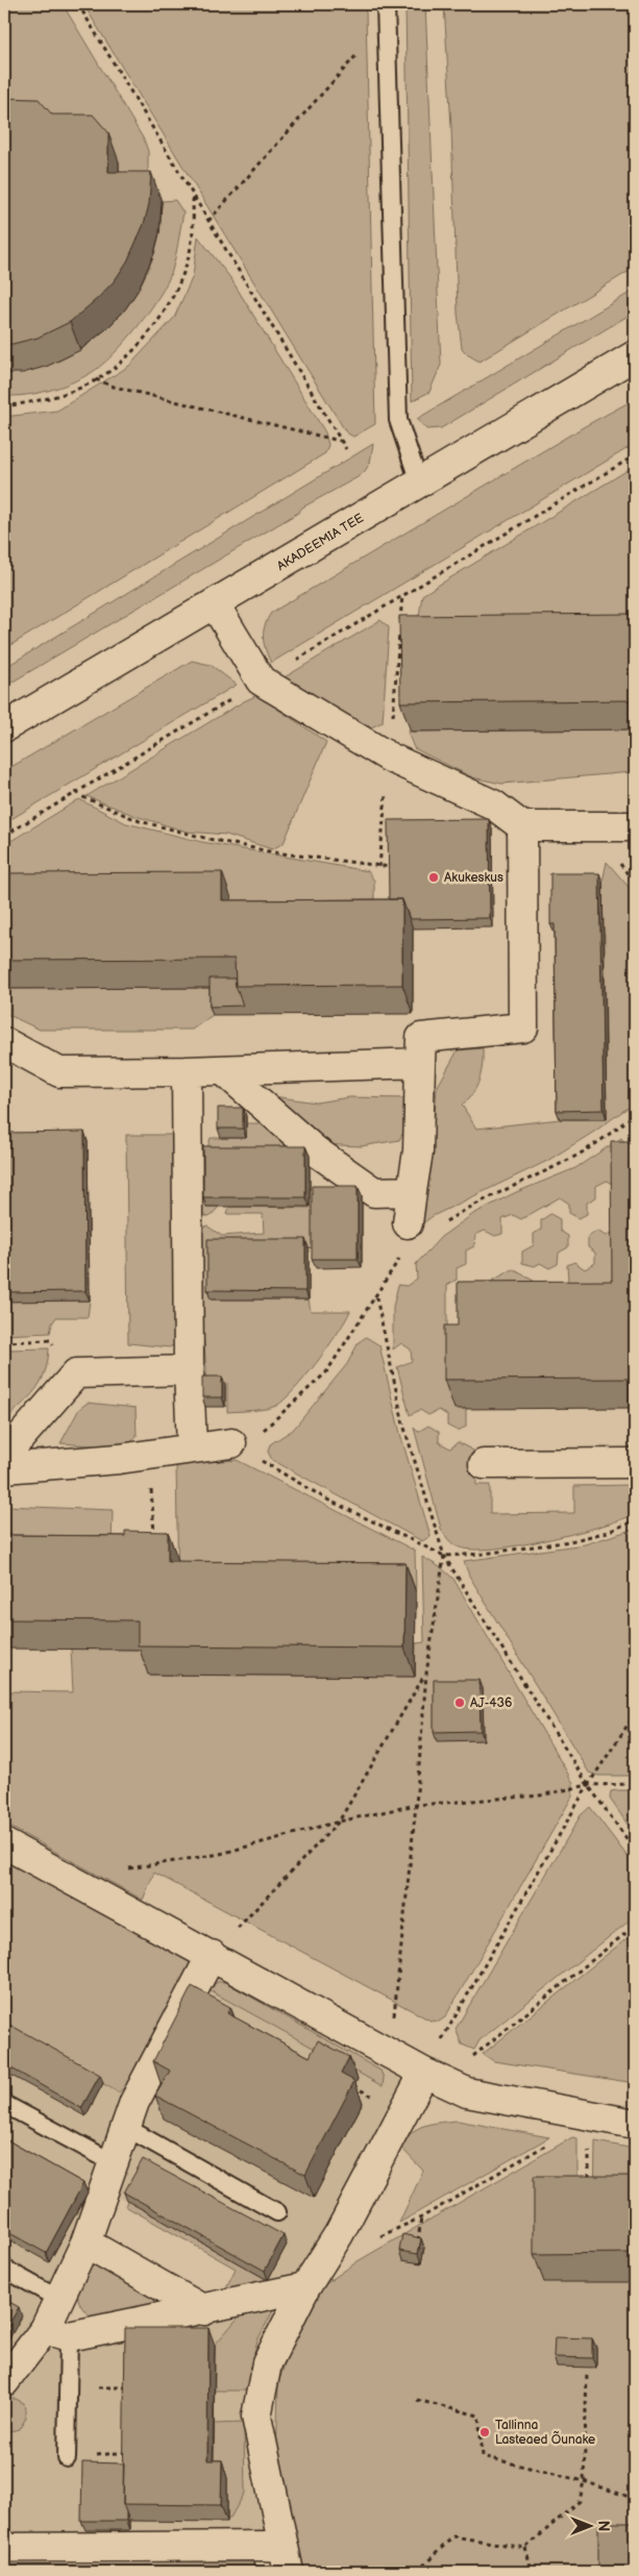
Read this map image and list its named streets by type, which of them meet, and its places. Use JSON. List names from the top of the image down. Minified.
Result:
{"streets":{"street":["AKADEEMIA TEE"]},"places":["Akukeskus","AJ-436","Tallinna Lasteaed Õunake"],"north":"right"}
